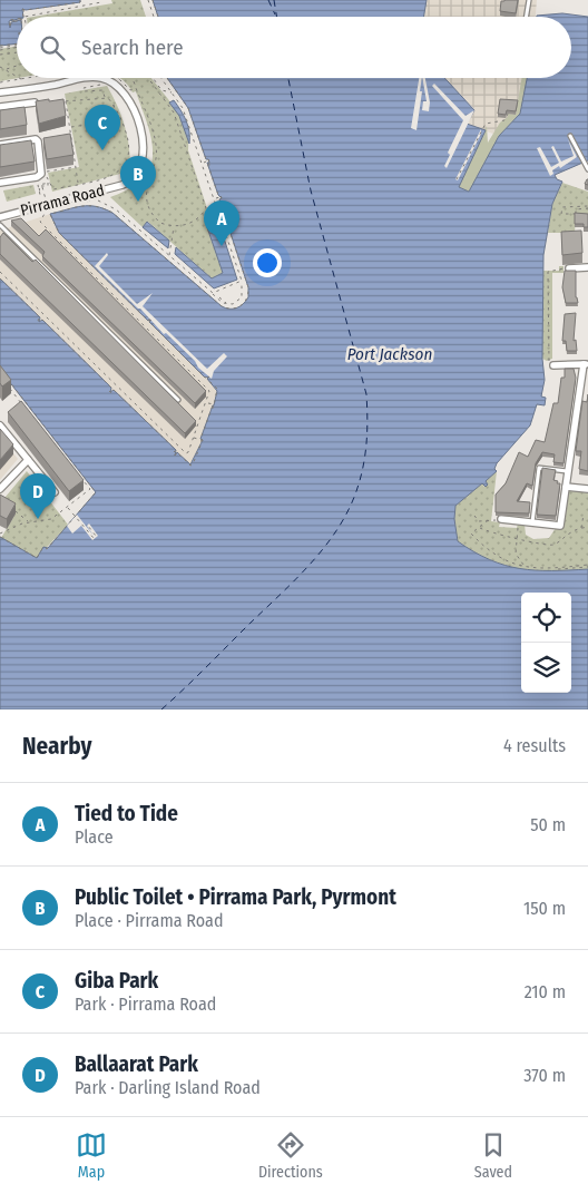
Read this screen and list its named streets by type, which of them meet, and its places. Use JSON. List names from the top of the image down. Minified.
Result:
{"streets":{"street":["Pirrama Road"]},"water":["Port Jackson"],"page":{"search":"Search here","pins":["C","B","A","D"],"heading":["Nearby","4 results"],"list":[{"mark":"A","name":"Tied to Tide","note":"Place","value":"50 m"},{"mark":"B","name":"Public Toilet • Pirrama Park, Pyrmont","note":"Place · Pirrama Road","value":"150 m"},{"mark":"C","name":"Giba Park","note":"Park · Pirrama Road","value":"210 m"},{"mark":"D","name":"Ballaarat Park","note":"Park · Darling Island Road","value":"370 m"}],"nav":["Map","Directions","Saved"]}}
